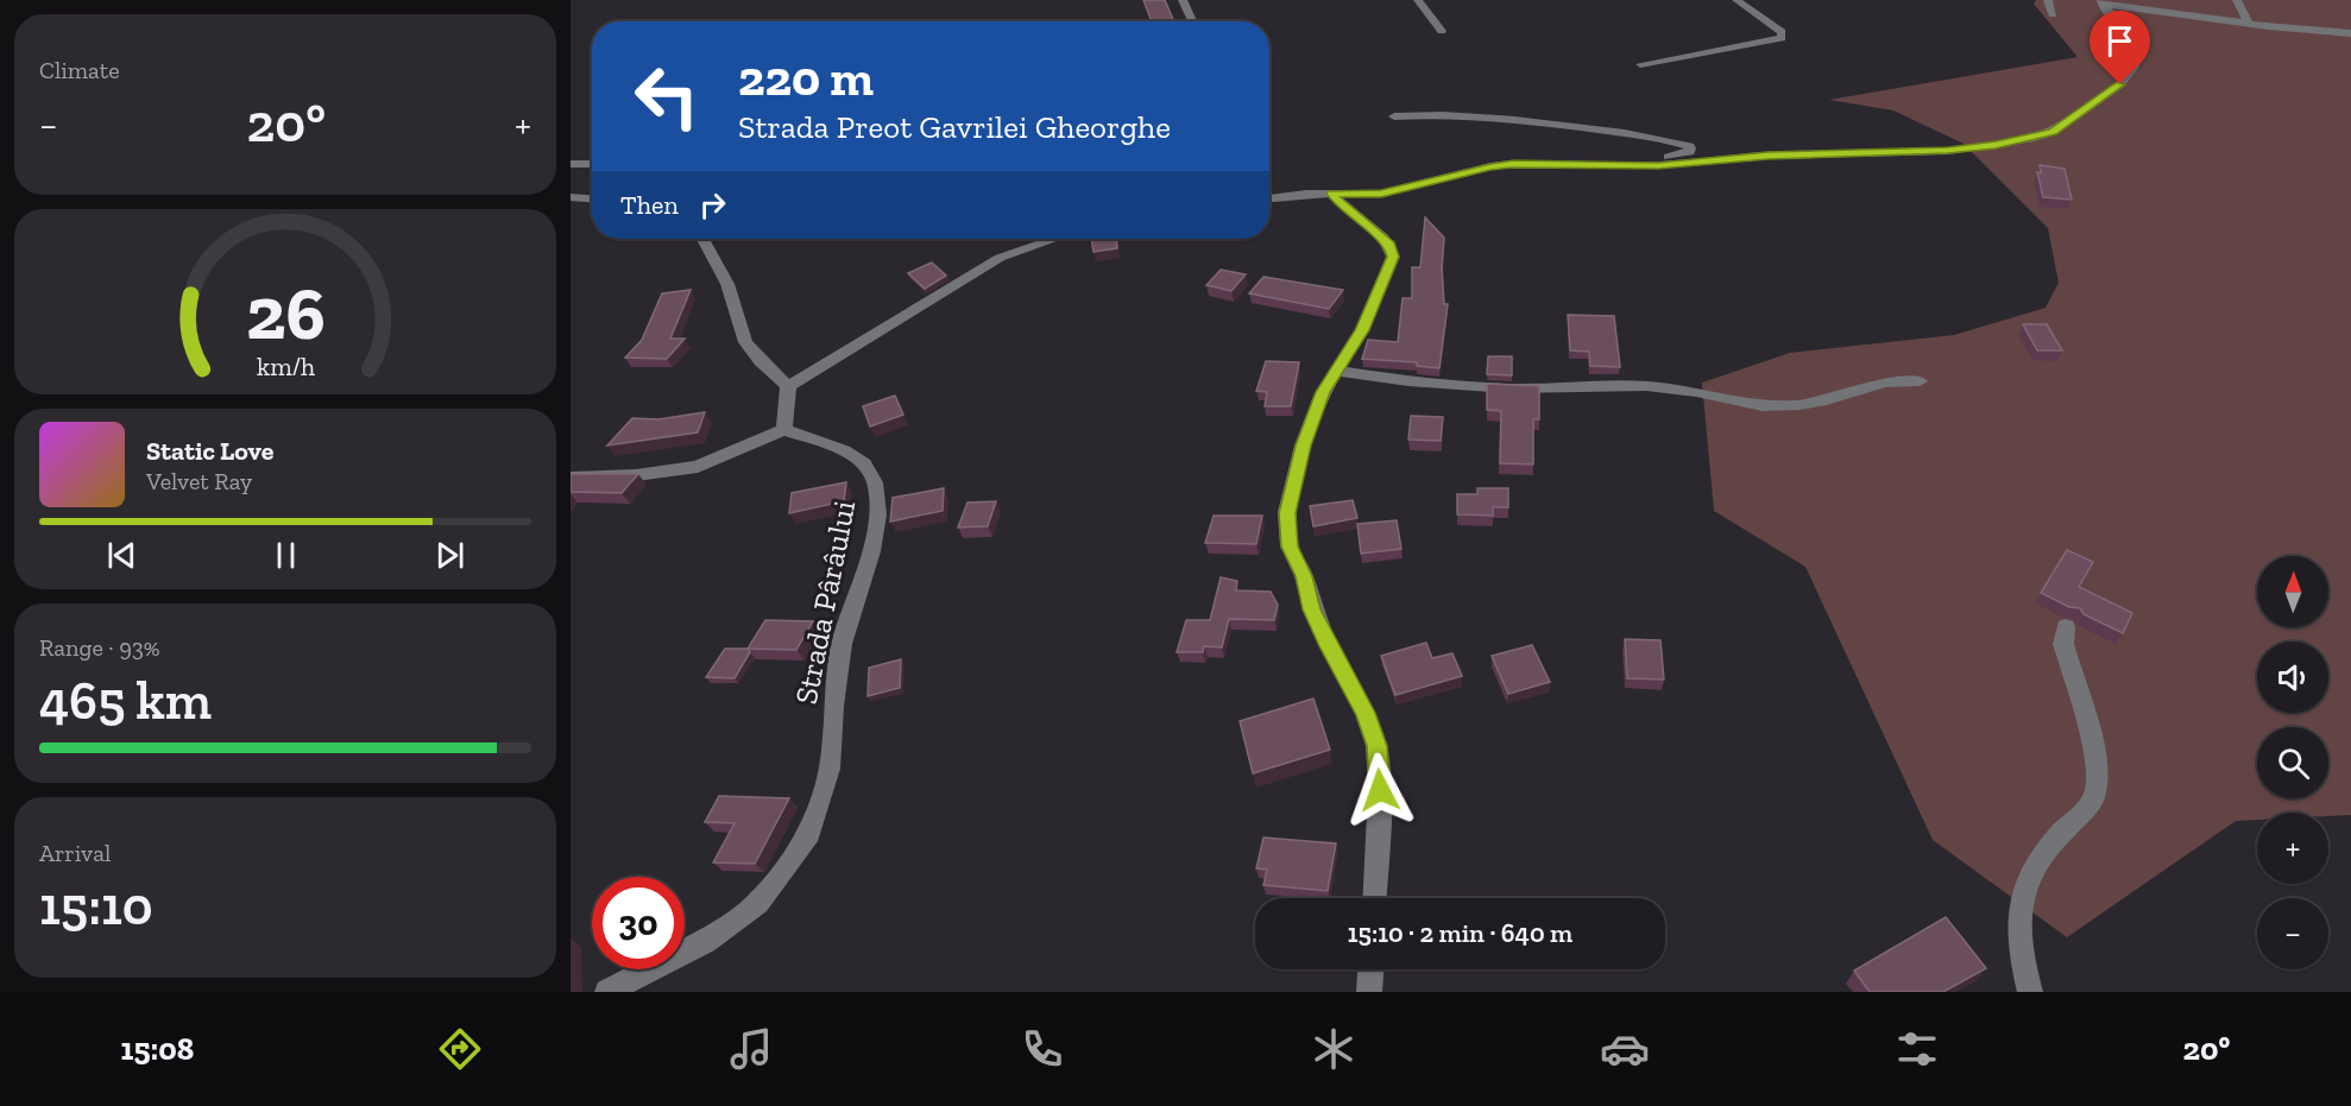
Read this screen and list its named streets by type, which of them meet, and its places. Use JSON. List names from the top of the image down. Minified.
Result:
{"streets":{"street":["Strada Pârâului"]},"north":"top","page":{"tile":["Climate",["Range · 93%","465 km"],["Arrival","15:10"]],"turn":["220 m","Strada Preot Gavrilei Gheorghe"],"heat":["−","20°","+"],"then":"Then","song":["Static Love","Velvet Ray"],"map_buttons":["+","−"],"limit":"30","trip":"15:10 · 2 min · 640 m","tabs":["15:08","20°"],"gauge":["26","km/h"]}}
